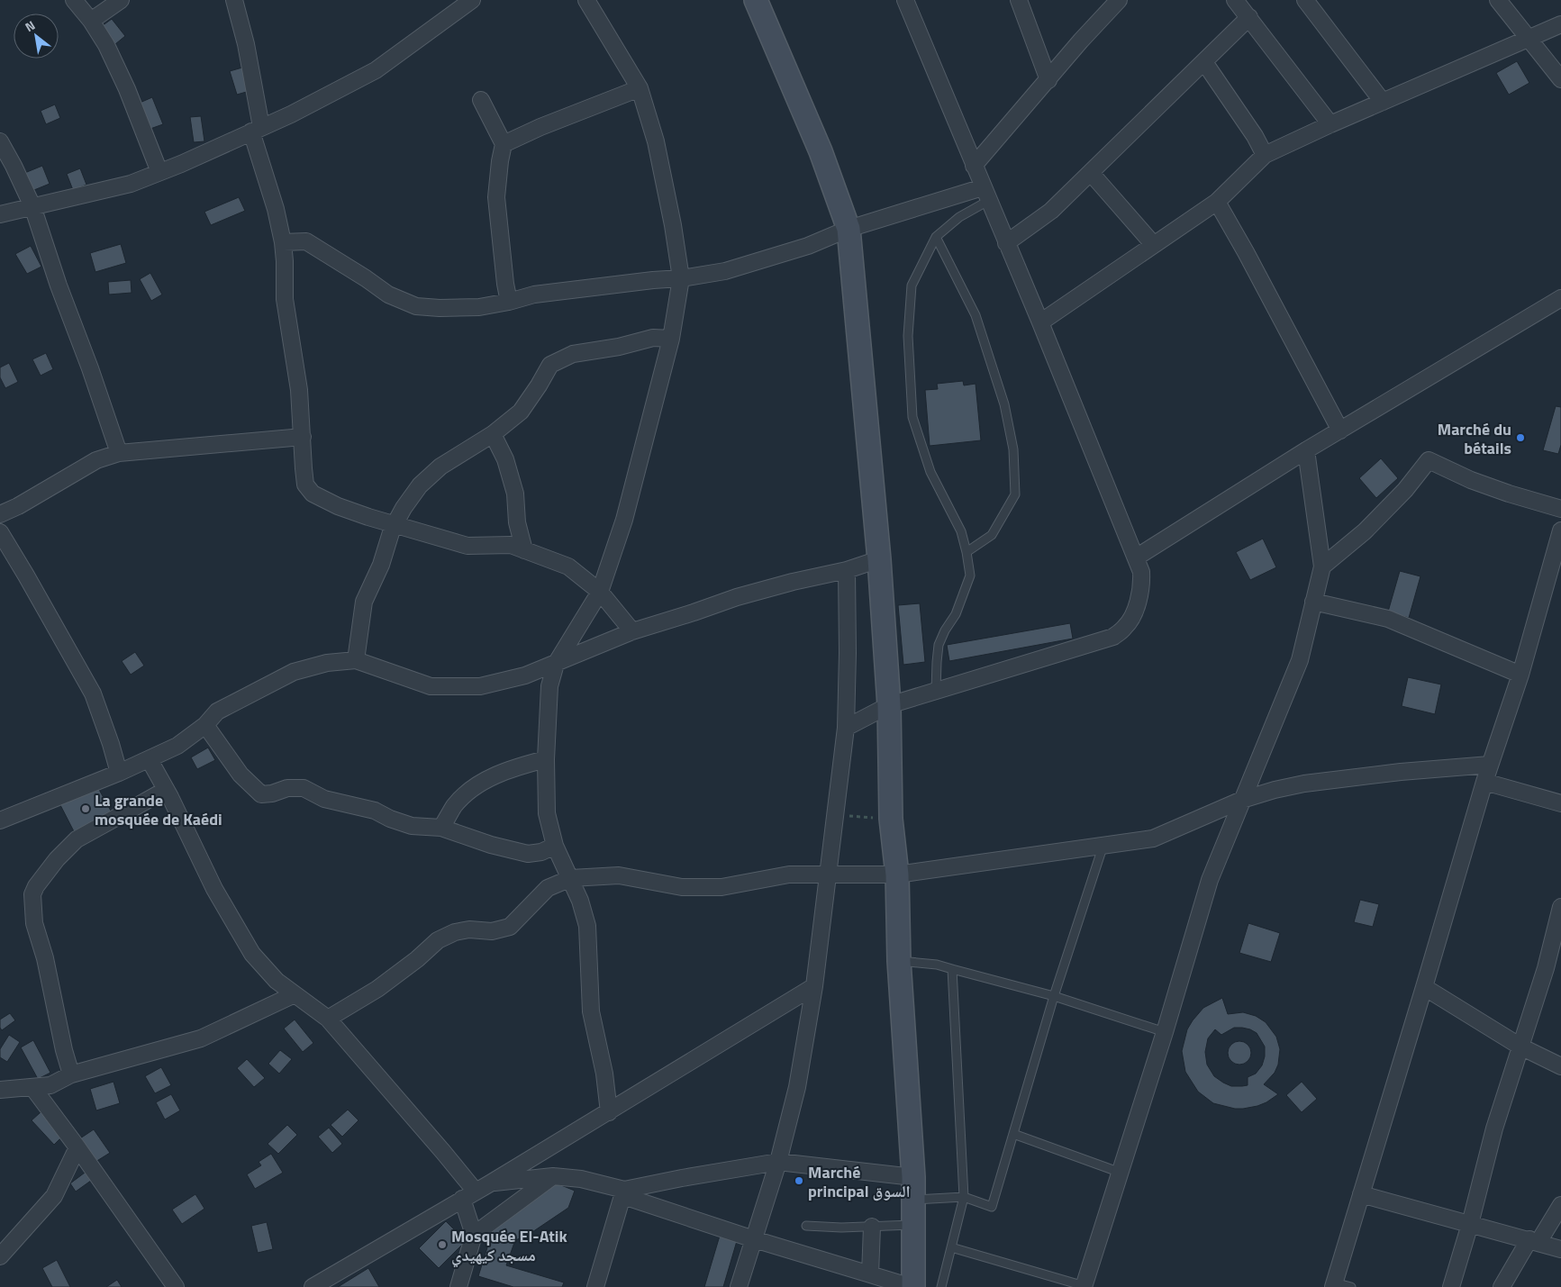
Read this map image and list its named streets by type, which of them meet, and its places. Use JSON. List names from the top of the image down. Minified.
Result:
{"places":["Marché du bétails","La grande mosquée de Kaédi","Marché principal السوق","Mosquée El-Atik مسجد كيهيدي"],"north":"top left"}
